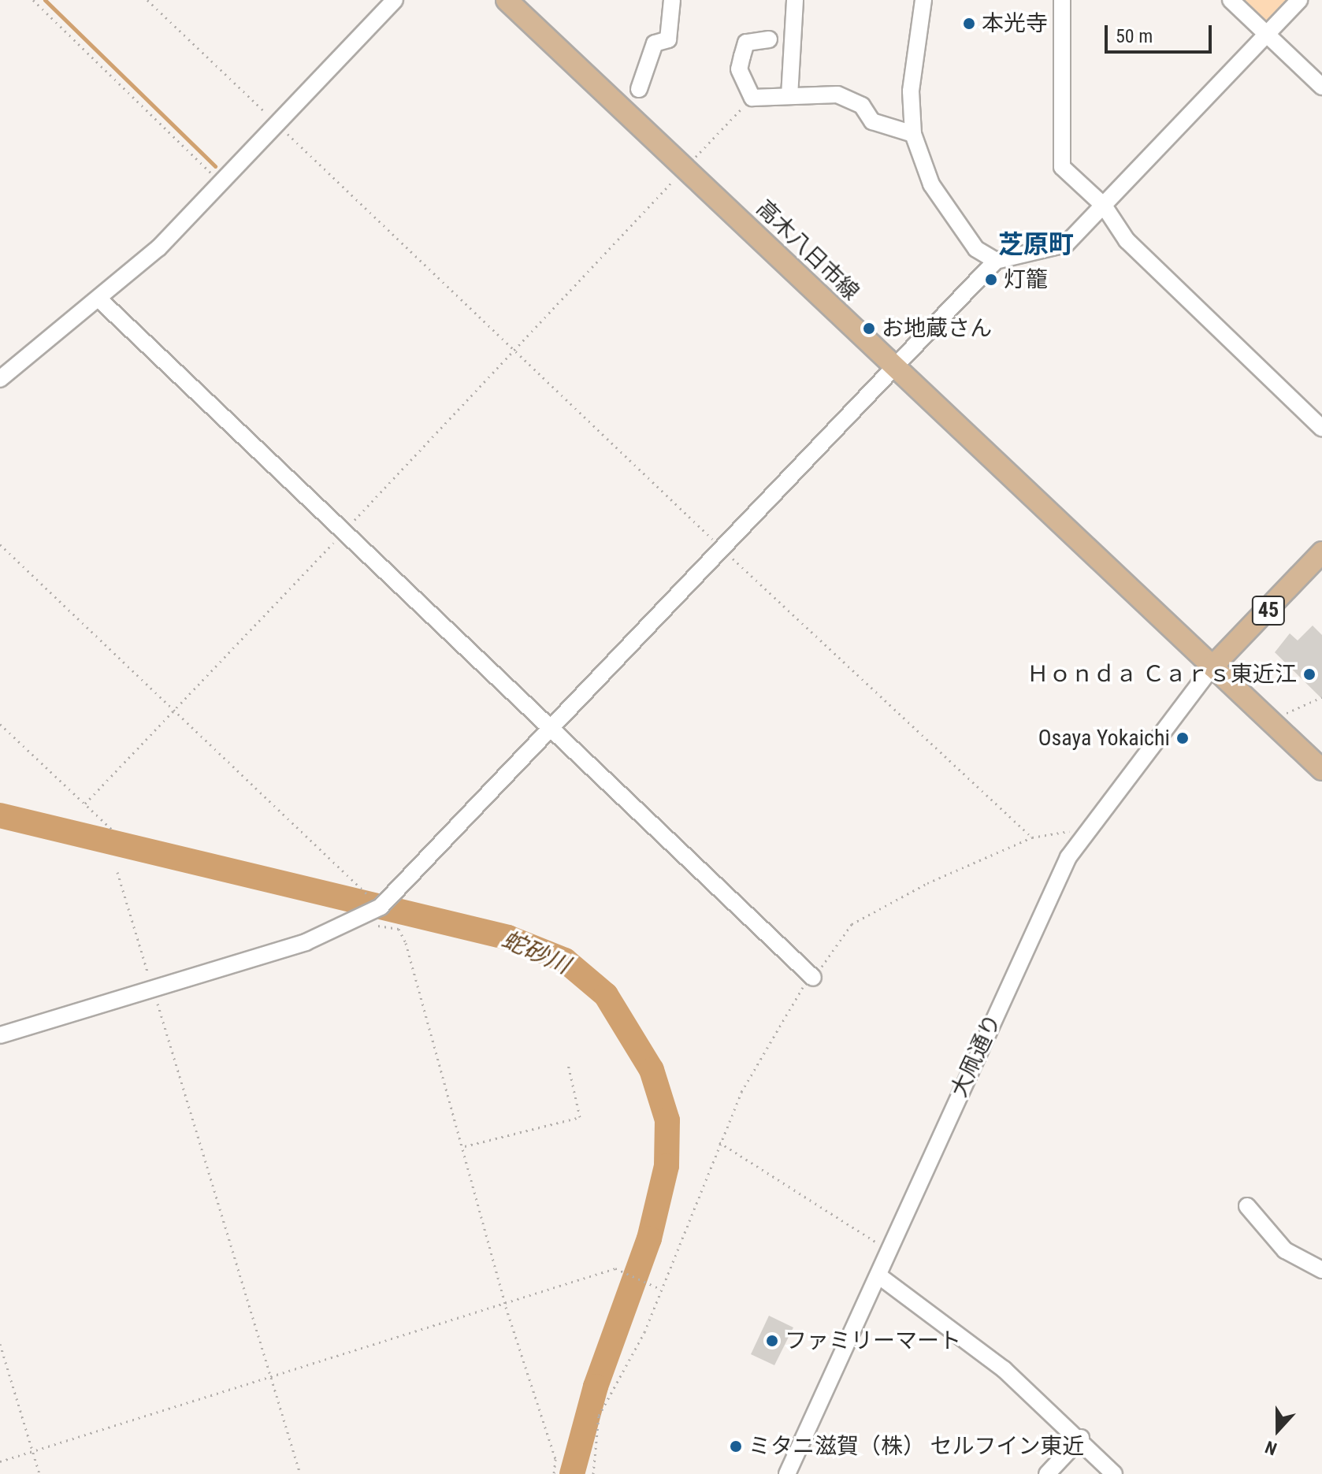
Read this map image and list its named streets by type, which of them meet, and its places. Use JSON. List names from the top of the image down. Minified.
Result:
{"streets":{"main road":["高木八日市線","45"],"street":["大凧通り"]},"crossings":[["高木八日市線","45"],["高木八日市線","大凧通り"],["45","大凧通り"]],"districts":["芝原町"],"water":["蛇砂川"],"places":["本光寺","灯籠","お地蔵さん","Ｈｏｎｄａ Ｃａｒｓ東近江","Osaya Yokaichi","ファミリーマート","ミタニ滋賀（株） セルフイン東近"],"scale_bar":"50 m","north":"bottom"}
